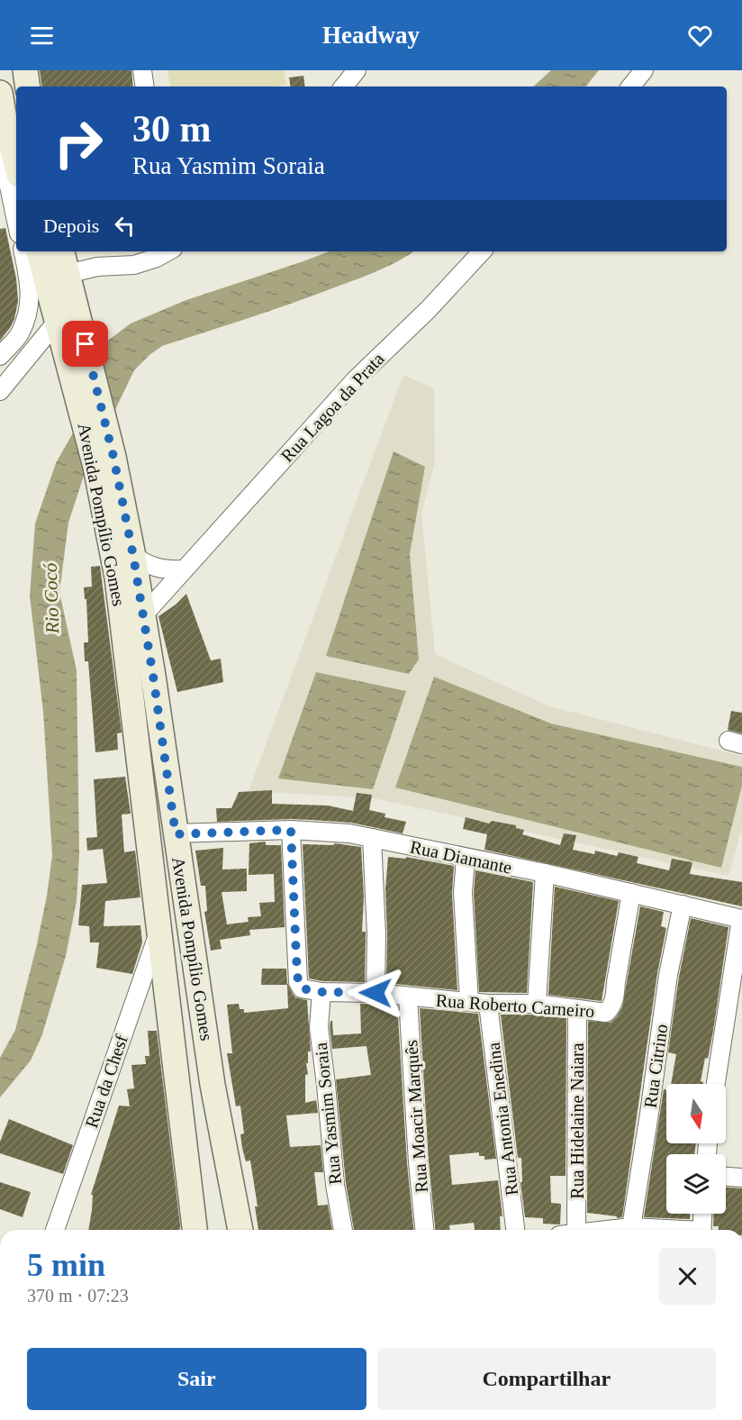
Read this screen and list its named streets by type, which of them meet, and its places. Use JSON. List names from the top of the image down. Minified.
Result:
{"streets":{"main road":["Avenida Pompílio Gomes"],"street":["Rua Lagoa da Prata","Rua Diamante","Rua Roberto Carneiro","Rua Citrino","Rua da Chesf","Rua Yasmim Soraia","Rua Moacir Marquês","Rua Antonia Enedina","Rua Hidelaine Naiara"]},"crossings":[["Rua Lagoa da Prata","Avenida Pompílio Gomes"],["Avenida Pompílio Gomes","Rua Diamante"],["Avenida Pompílio Gomes","Rua da Chesf"],["Rua Diamante","Rua Roberto Carneiro"],["Rua Diamante","Rua Citrino"],["Rua Roberto Carneiro","Rua Yasmim Soraia"],["Rua Roberto Carneiro","Rua Moacir Marquês"],["Rua Roberto Carneiro","Rua Antonia Enedina"],["Rua Roberto Carneiro","Rua Hidelaine Naiara"]],"water":["Rio Cocó"],"north":"bottom","page":{"header":"Headway","turn":["30 m","Rua Yasmim Soraia"],"then":"Depois","heading":["5 min","370 m · 07:23"],"buttons":["Sair","Compartilhar"]}}
